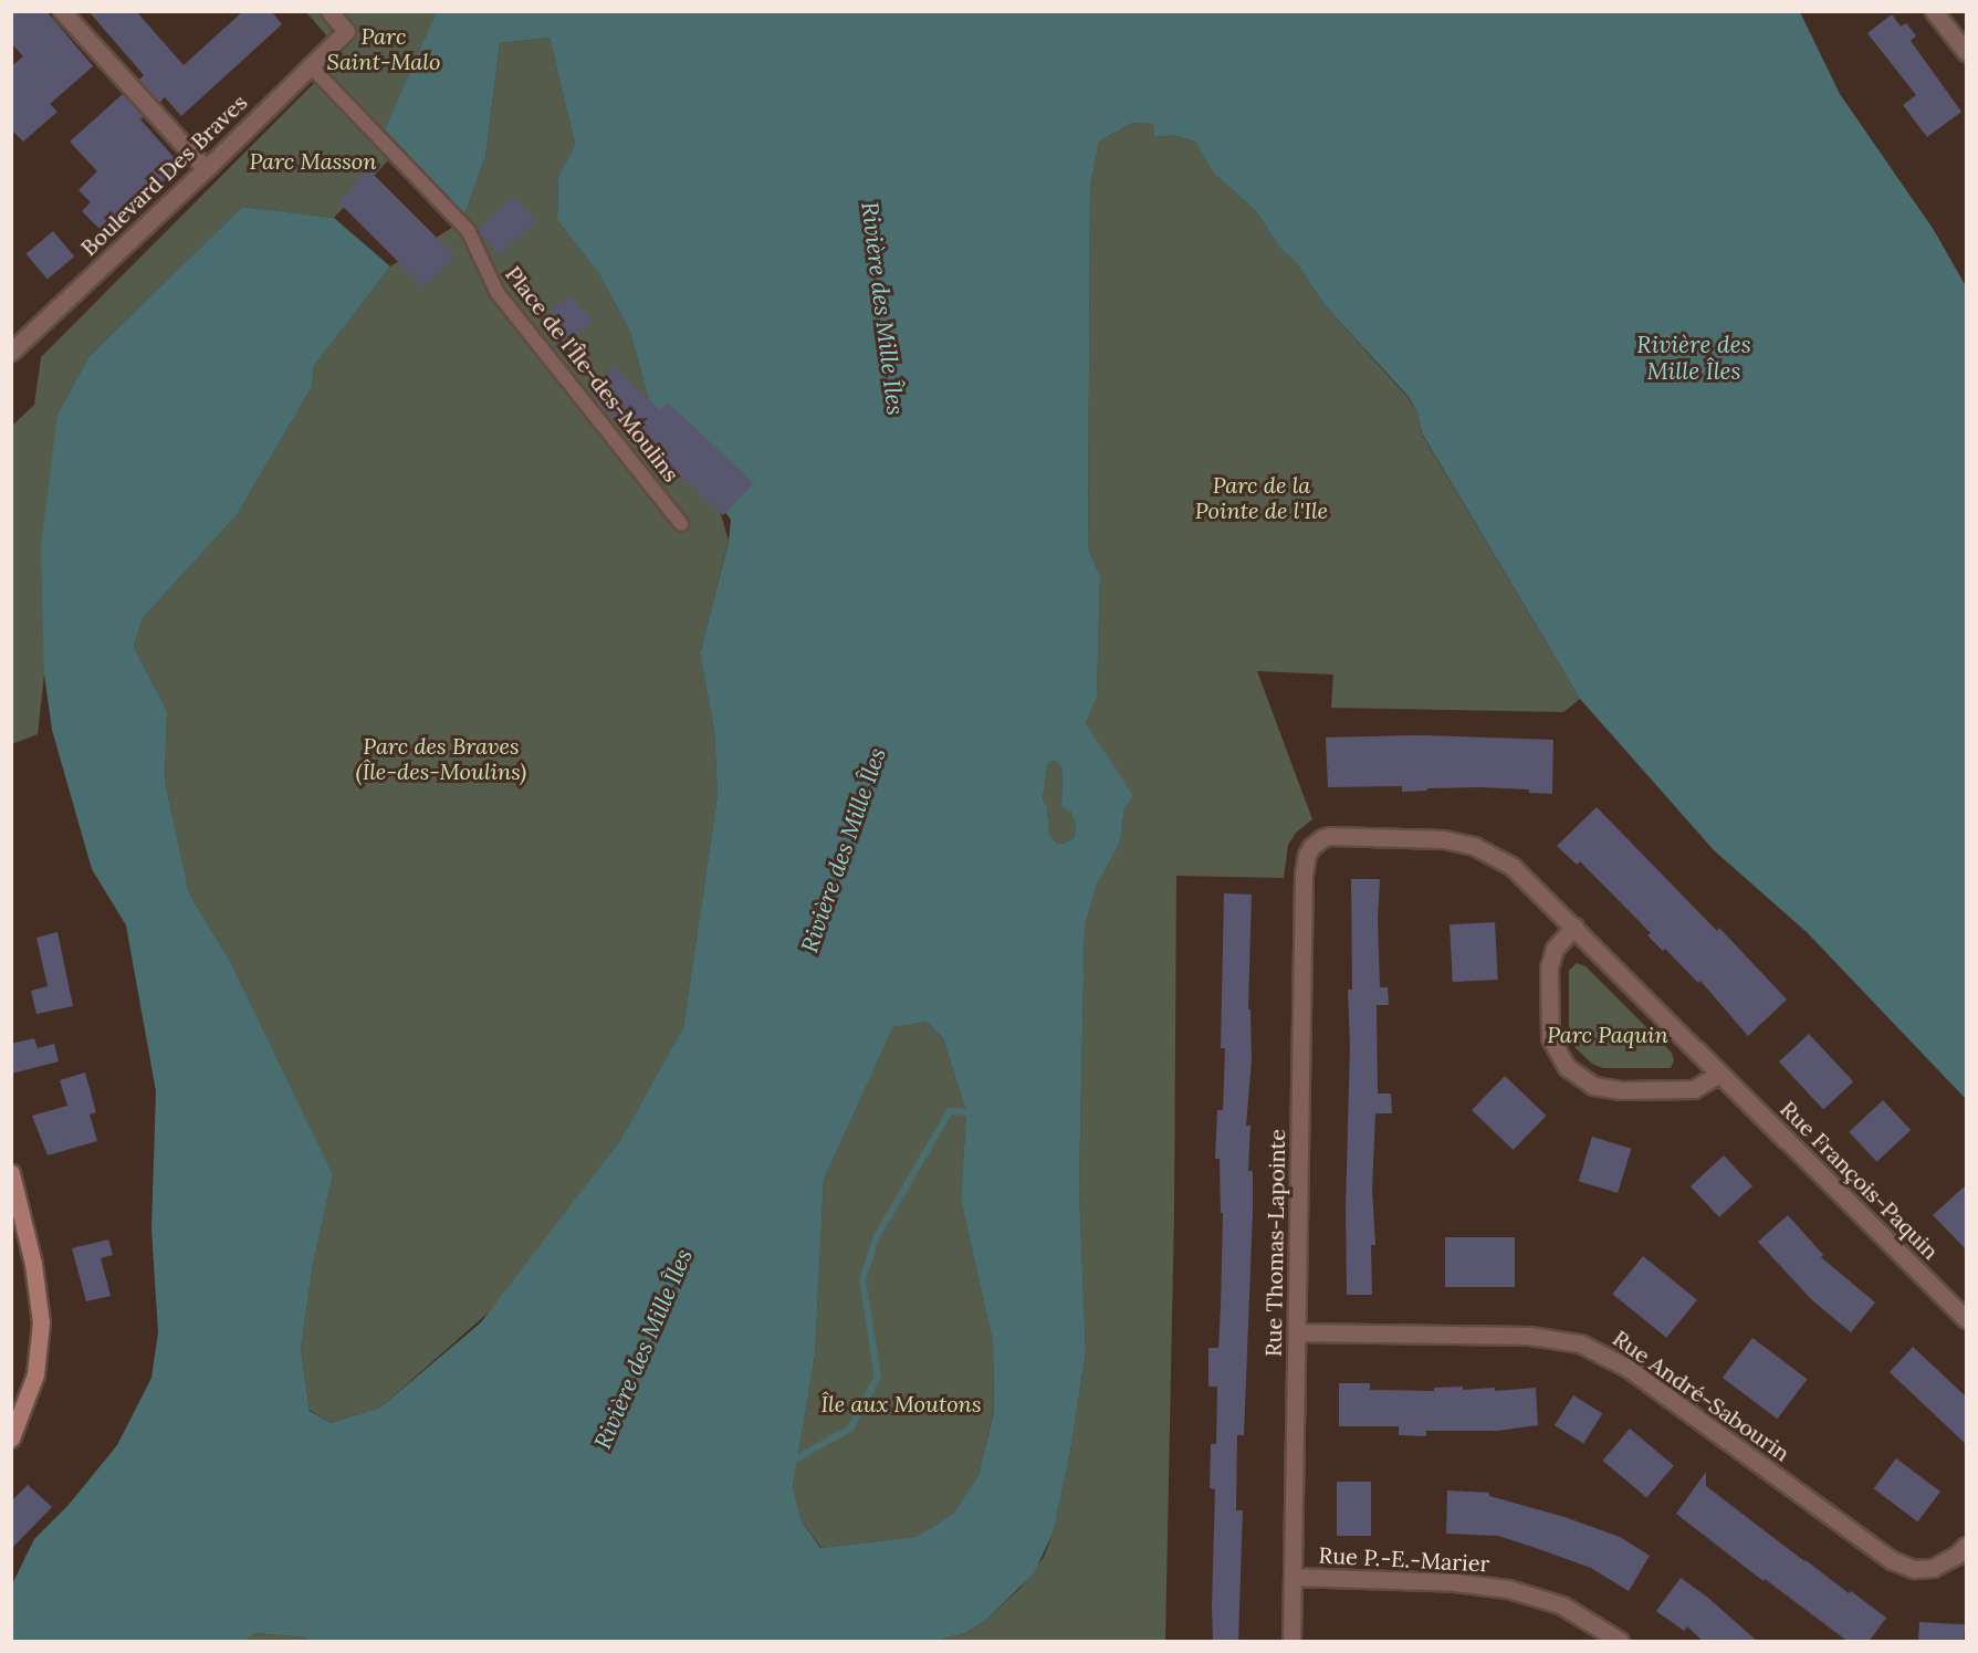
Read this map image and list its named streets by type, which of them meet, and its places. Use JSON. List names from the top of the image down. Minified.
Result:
{"streets":{"street":["Boulevard Des Braves","Place de l'Île-des-Moulins","Rue François-Paquin","Rue Thomas-Lapointe","Rue André-Sabourin","Rue P.-E.-Marier"]},"crossings":[["Boulevard Des Braves","Place de l'Île-des-Moulins"],["Rue François-Paquin","Rue Thomas-Lapointe"],["Rue Thomas-Lapointe","Rue André-Sabourin"],["Rue Thomas-Lapointe","Rue P.-E.-Marier"]],"water":["Rivière des Mille Îles"],"parks":["Parc Saint-Malo","Parc Masson","Parc de la Pointe de l'Ile","Parc des Braves (Île-des-Moulins)","Parc Paquin","Île aux Moutons"]}
